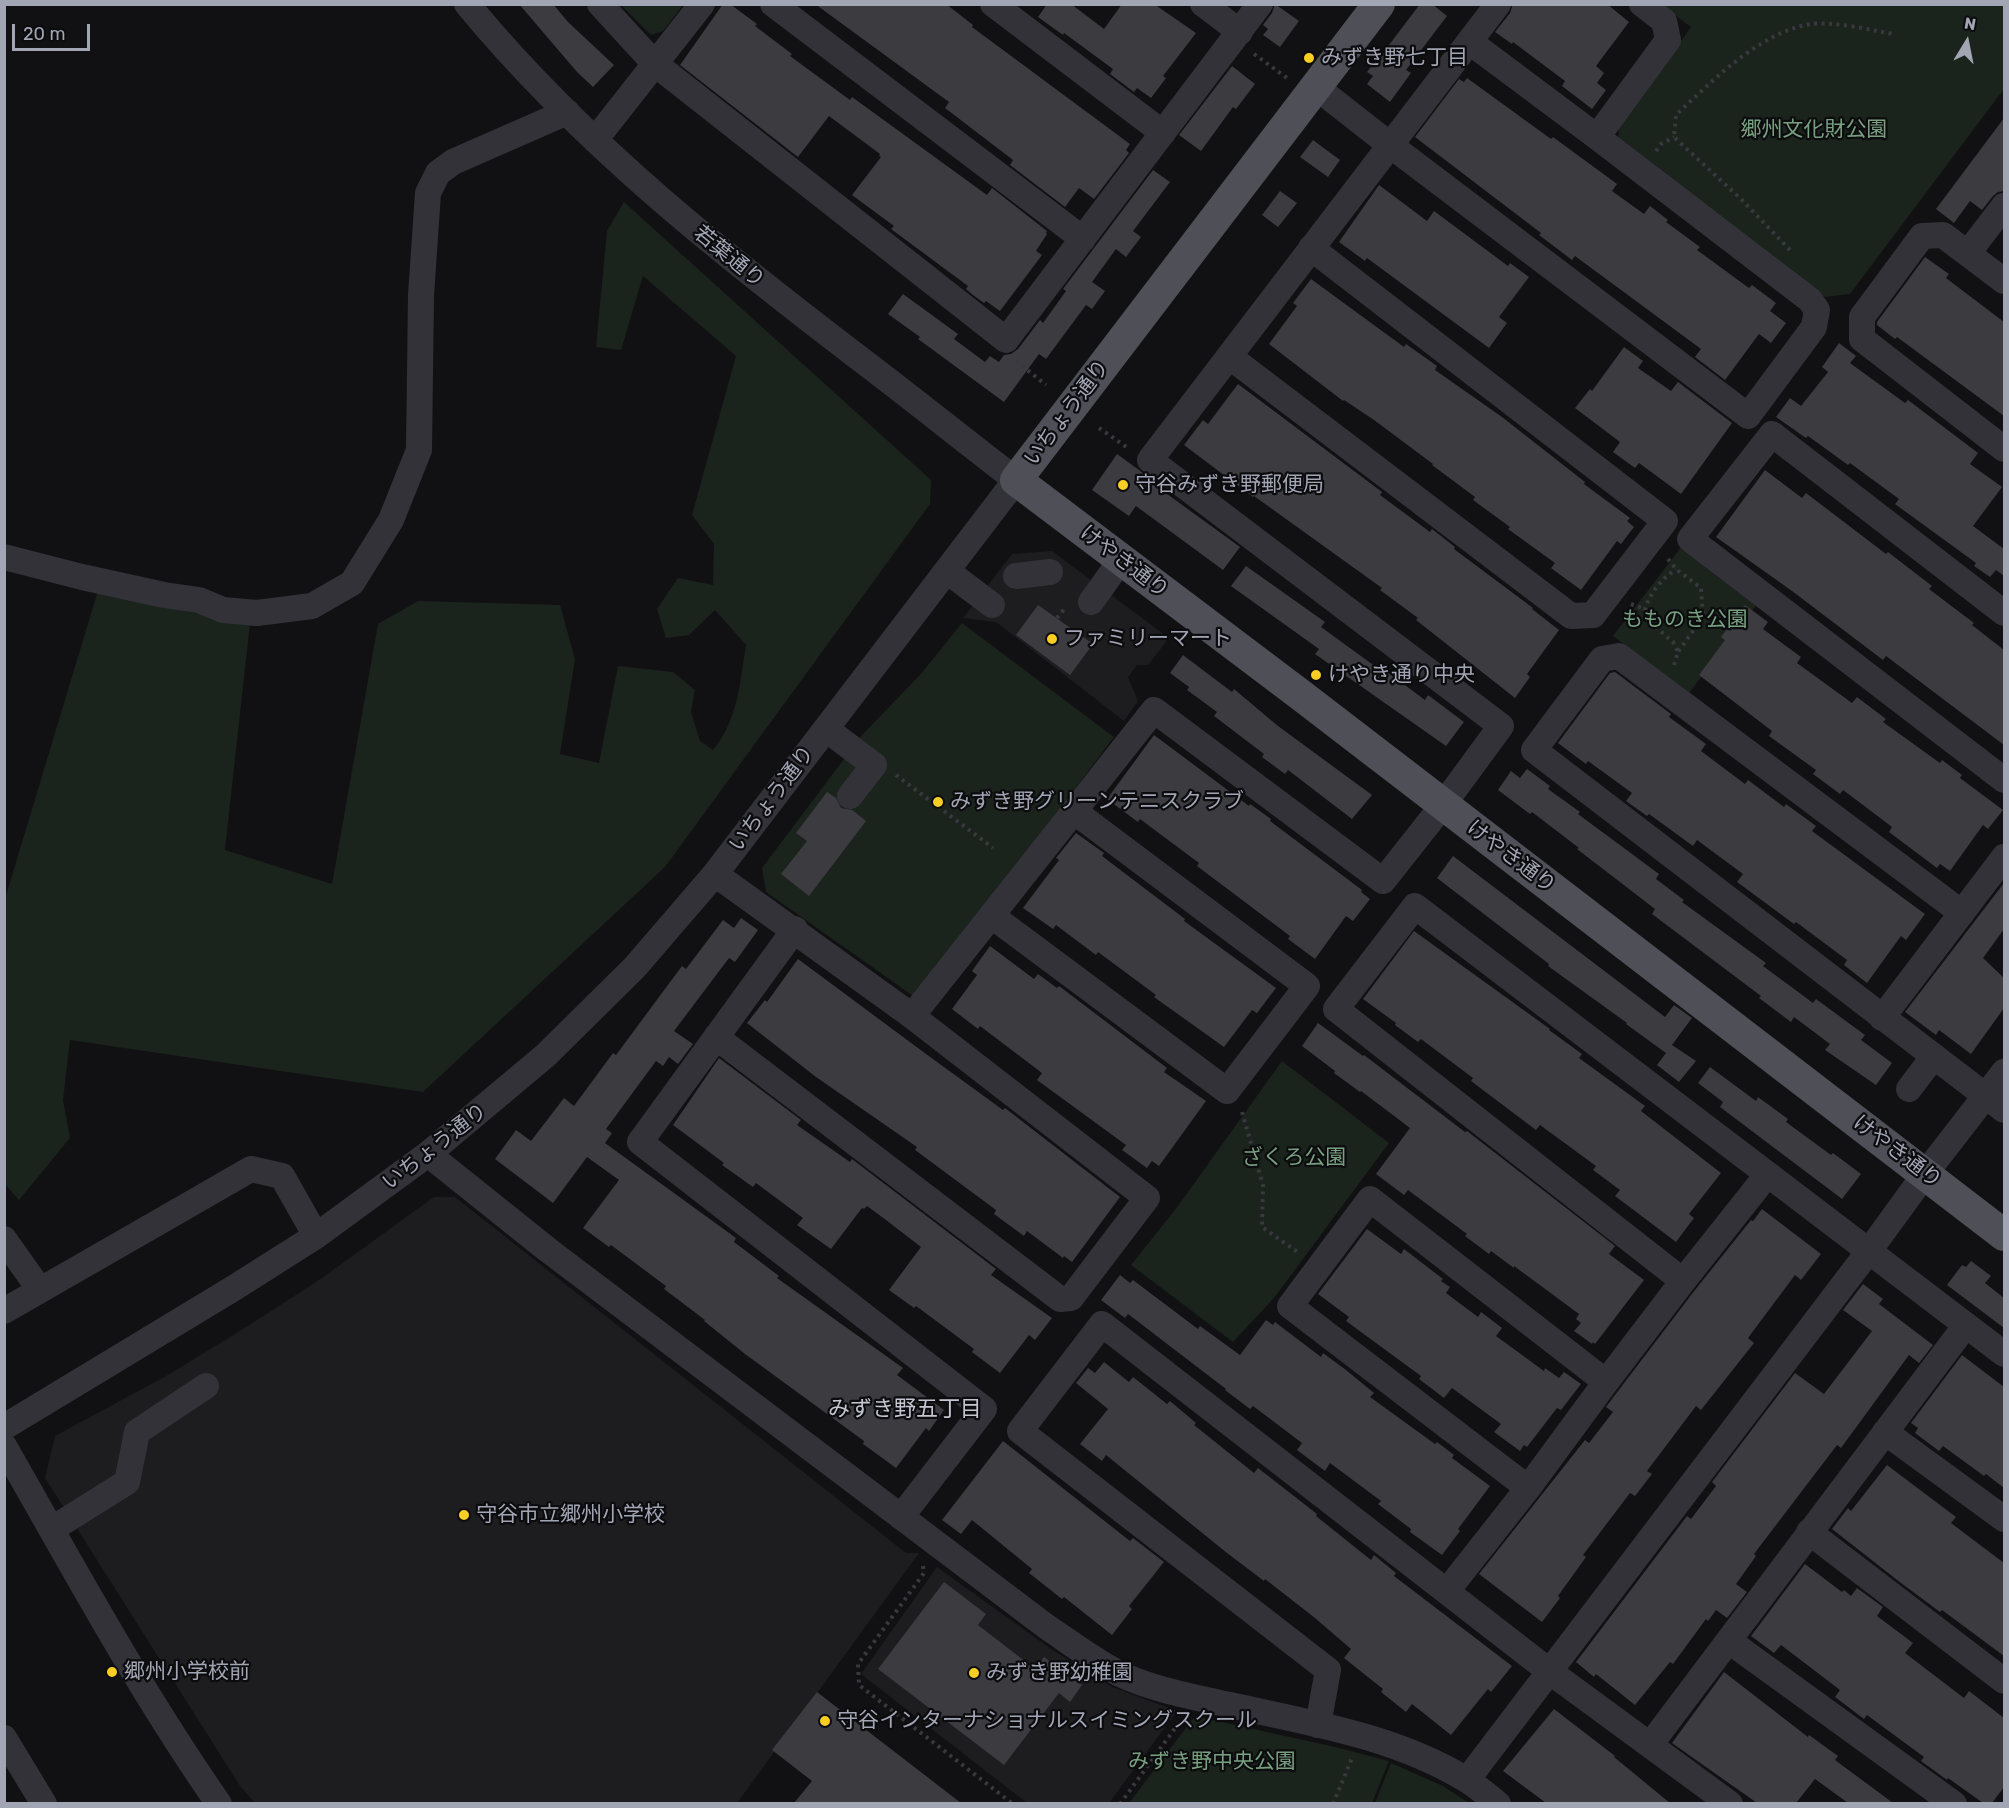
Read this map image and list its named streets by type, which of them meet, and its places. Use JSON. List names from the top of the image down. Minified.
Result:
{"streets":{"main road":["いちょう通り","けやき通り"],"street":["若葉通り"]},"crossings":[["若葉通り","いちょう通り"],["若葉通り","けやき通り"],["いちょう通り","けやき通り"]],"districts":["みずき野五丁目"],"parks":["郷州文化財公園","もものき公園","ざくろ公園","みずき野中央公園"],"places":["みずき野七丁目","守谷みずき野郵便局","ファミリーマート","けやき通り中央","みずき野グリーンテニスクラブ","守谷市立郷州小学校","郷州小学校前","みずき野幼稚園","守谷インターナショナルスイミングスクール"],"scale_bar":"20 m","north":"top"}
